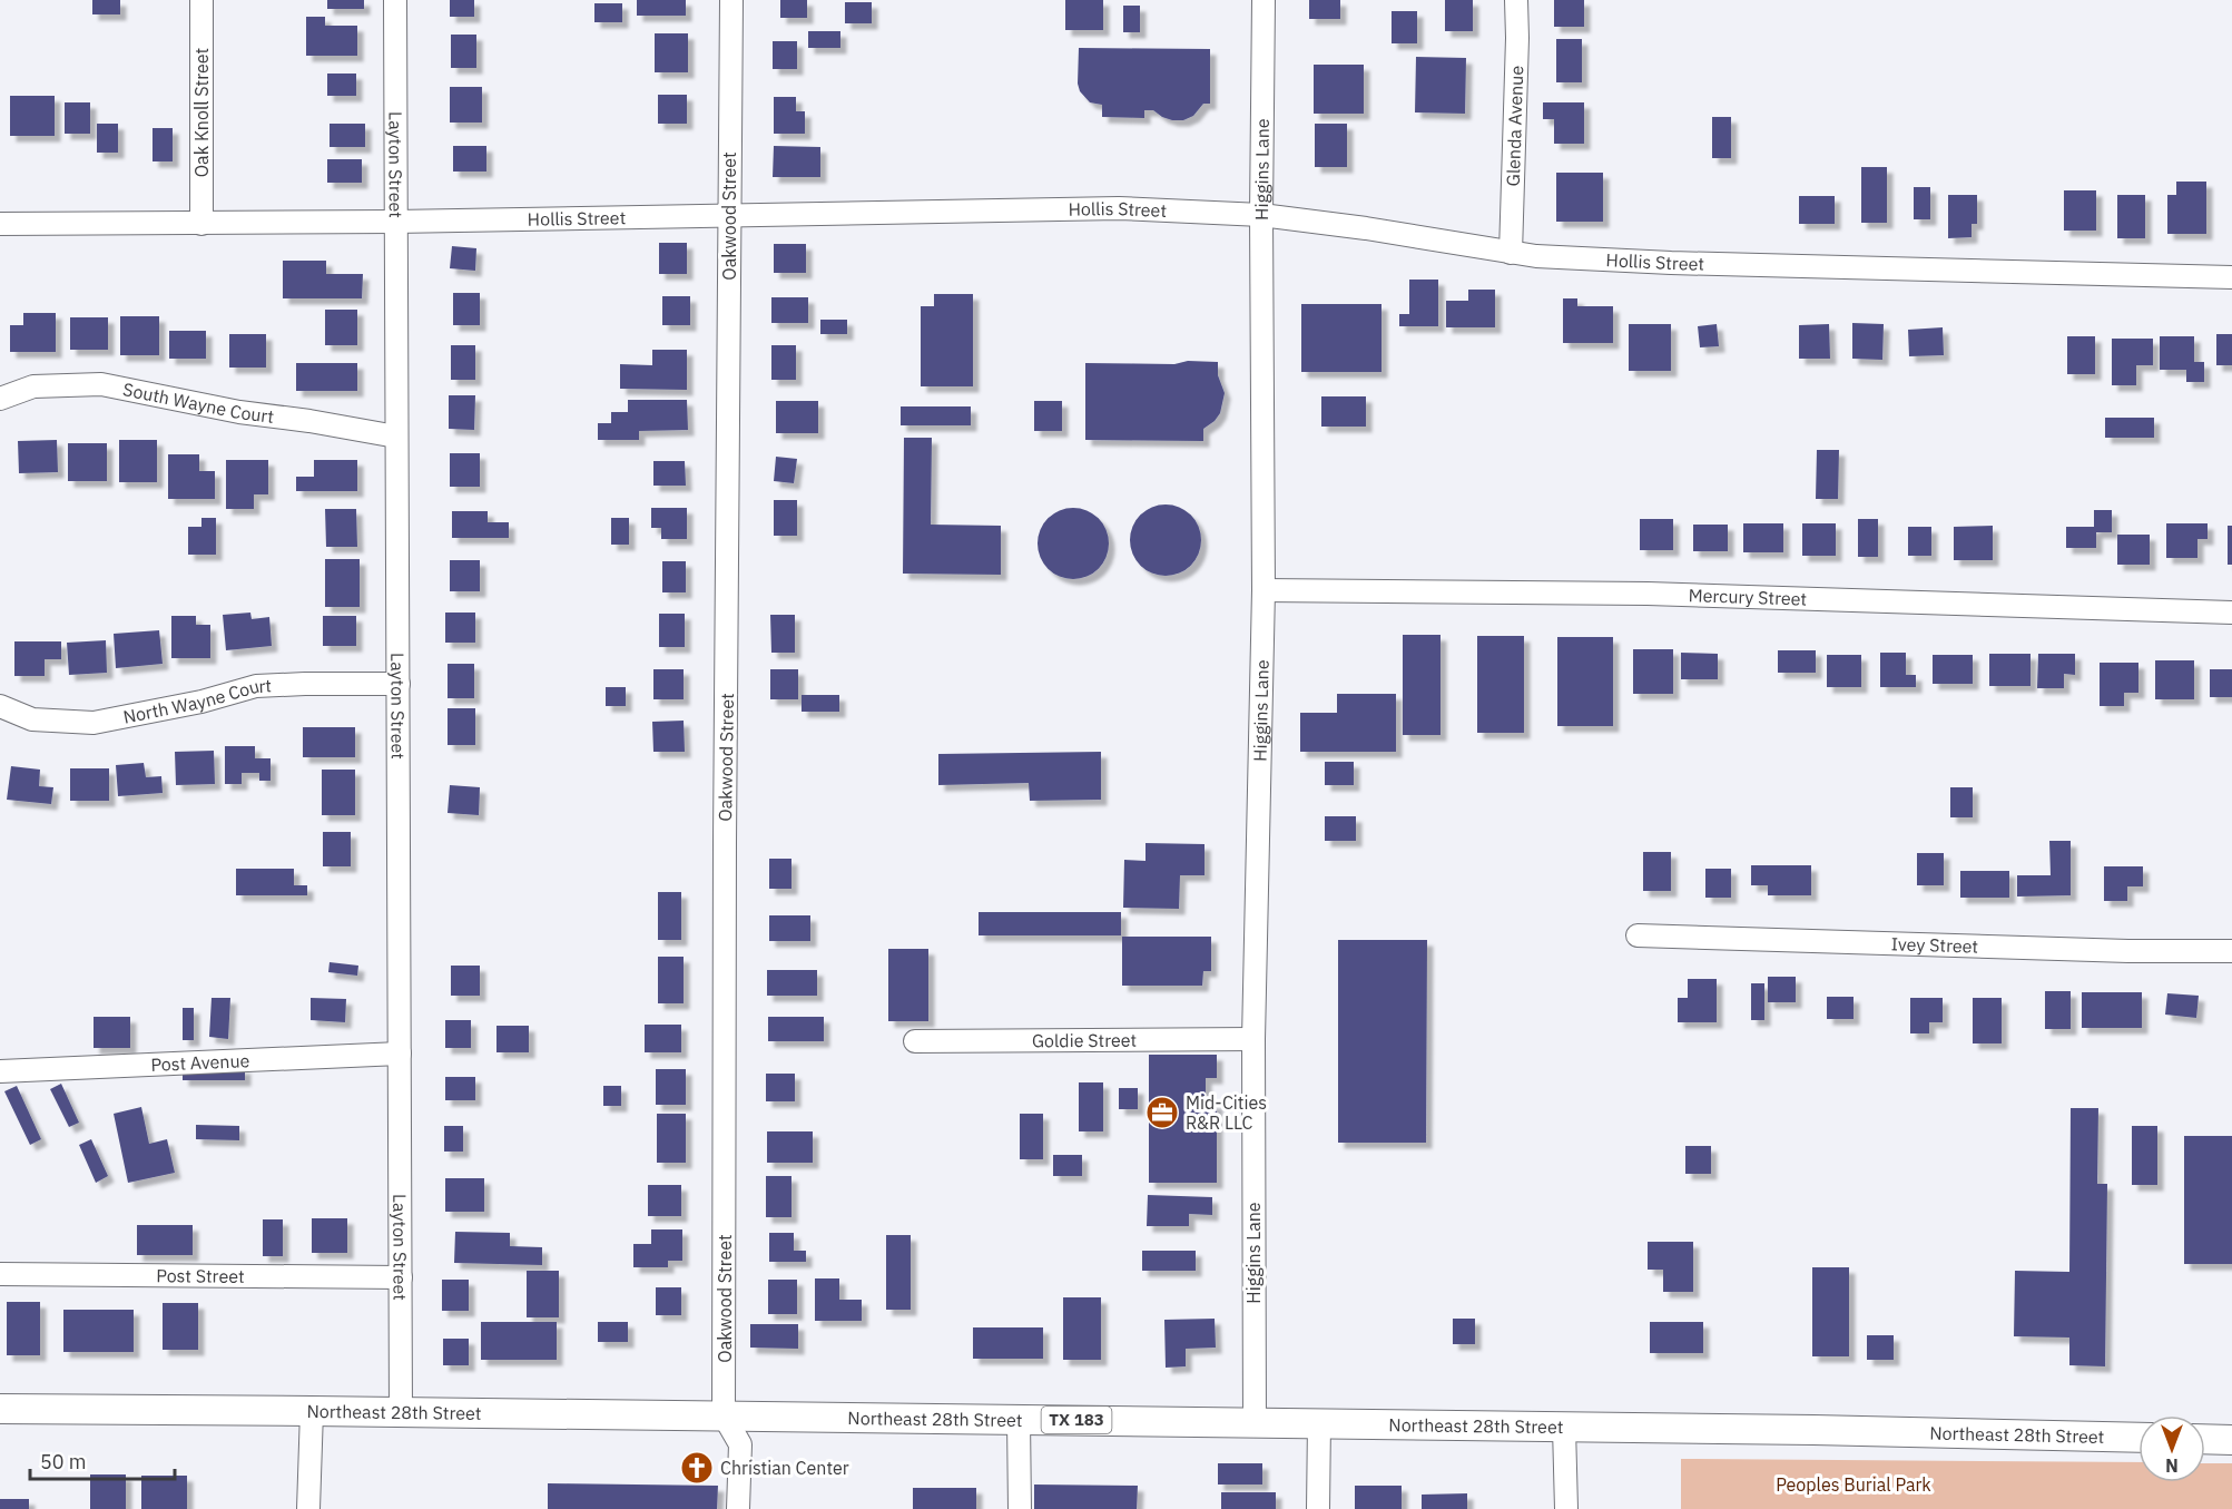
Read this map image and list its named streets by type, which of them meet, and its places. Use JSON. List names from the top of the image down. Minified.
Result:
{"streets":{"main road":["Northeast 28th Street","TX 183"],"street":["Oak Knoll Street","Glenda Avenue","Layton Street","Higgins Lane","Hollis Street","Oakwood Street","South Wayne Court","Mercury Street","North Wayne Court","Ivey Street","Goldie Street","Post Avenue","Post Street"]},"crossings":[["Oak Knoll Street","Hollis Street"],["Glenda Avenue","Hollis Street"],["Layton Street","Hollis Street"],["Layton Street","South Wayne Court"],["Layton Street","North Wayne Court"],["Layton Street","Post Avenue"],["Layton Street","Post Street"],["Layton Street","Northeast 28th Street"],["Higgins Lane","Hollis Street"],["Higgins Lane","Mercury Street"],["Higgins Lane","Goldie Street"],["Higgins Lane","Northeast 28th Street"],["Hollis Street","Oakwood Street"],["Oakwood Street","Northeast 28th Street"]],"parks":["Peoples Burial Park"],"places":{"office":["Mid-Cities R&R LLC"],"church":["Christian Center"]},"scale_bar":"50 m","north":"bottom"}
